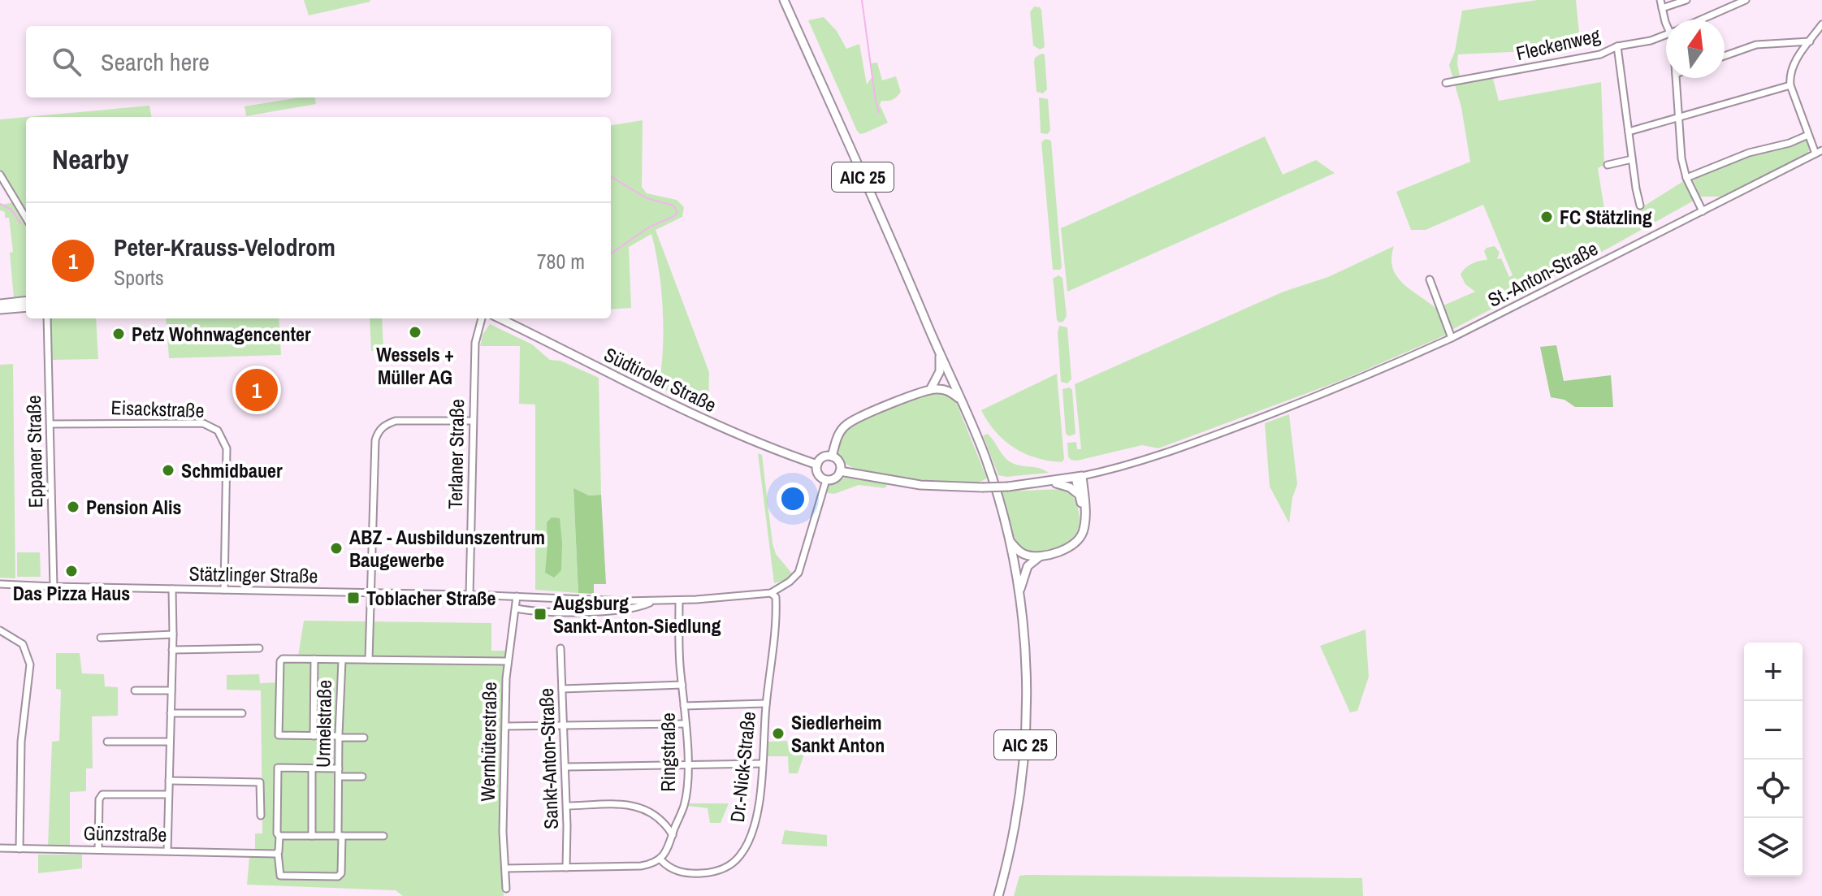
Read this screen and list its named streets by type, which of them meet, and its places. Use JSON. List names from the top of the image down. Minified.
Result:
{"streets":{"main road":["AIC 25","Südtiroler Straße"],"street":["Fleckenweg","St.-Anton-Straße","Eisackstraße","Eppaner Straße","Terlaner Straße","Stätzlinger Straße","Urmelstraße","Wernhüterstraße","Ringstraße","Sankt-Anton-Straße","Dr.-Nick-Straße","Günzstraße"]},"crossings":[["Südtiroler Straße","Stätzlinger Straße"],["Eisackstraße","Eppaner Straße"],["Eisackstraße","Stätzlinger Straße"],["Eppaner Straße","Stätzlinger Straße"],["Terlaner Straße","Stätzlinger Straße"],["Stätzlinger Straße","Wernhüterstraße"],["Stätzlinger Straße","Ringstraße"],["Stätzlinger Straße","Dr.-Nick-Straße"],["Urmelstraße","Wernhüterstraße"],["Urmelstraße","Günzstraße"],["Ringstraße","Dr.-Nick-Straße"]],"places":{"other":["FC Stätzling","Wessels + Müller AG","Petz Wohnwagencenter","Schmidbauer","Pension Alis","ABZ - Ausbildunszentrum Baugewerbe","Das Pizza Haus","Siedlerheim Sankt Anton"],"transit":["Toblacher Straße","Augsburg Sankt-Anton-Siedlung"]},"north":"top","page":{"search":"Search here","heading":"Nearby","list":[{"mark":"1","name":"Peter-Krauss-Velodrom","note":"Sports","value":"780 m"}],"pins":"1","map_buttons":["+","−"]}}
